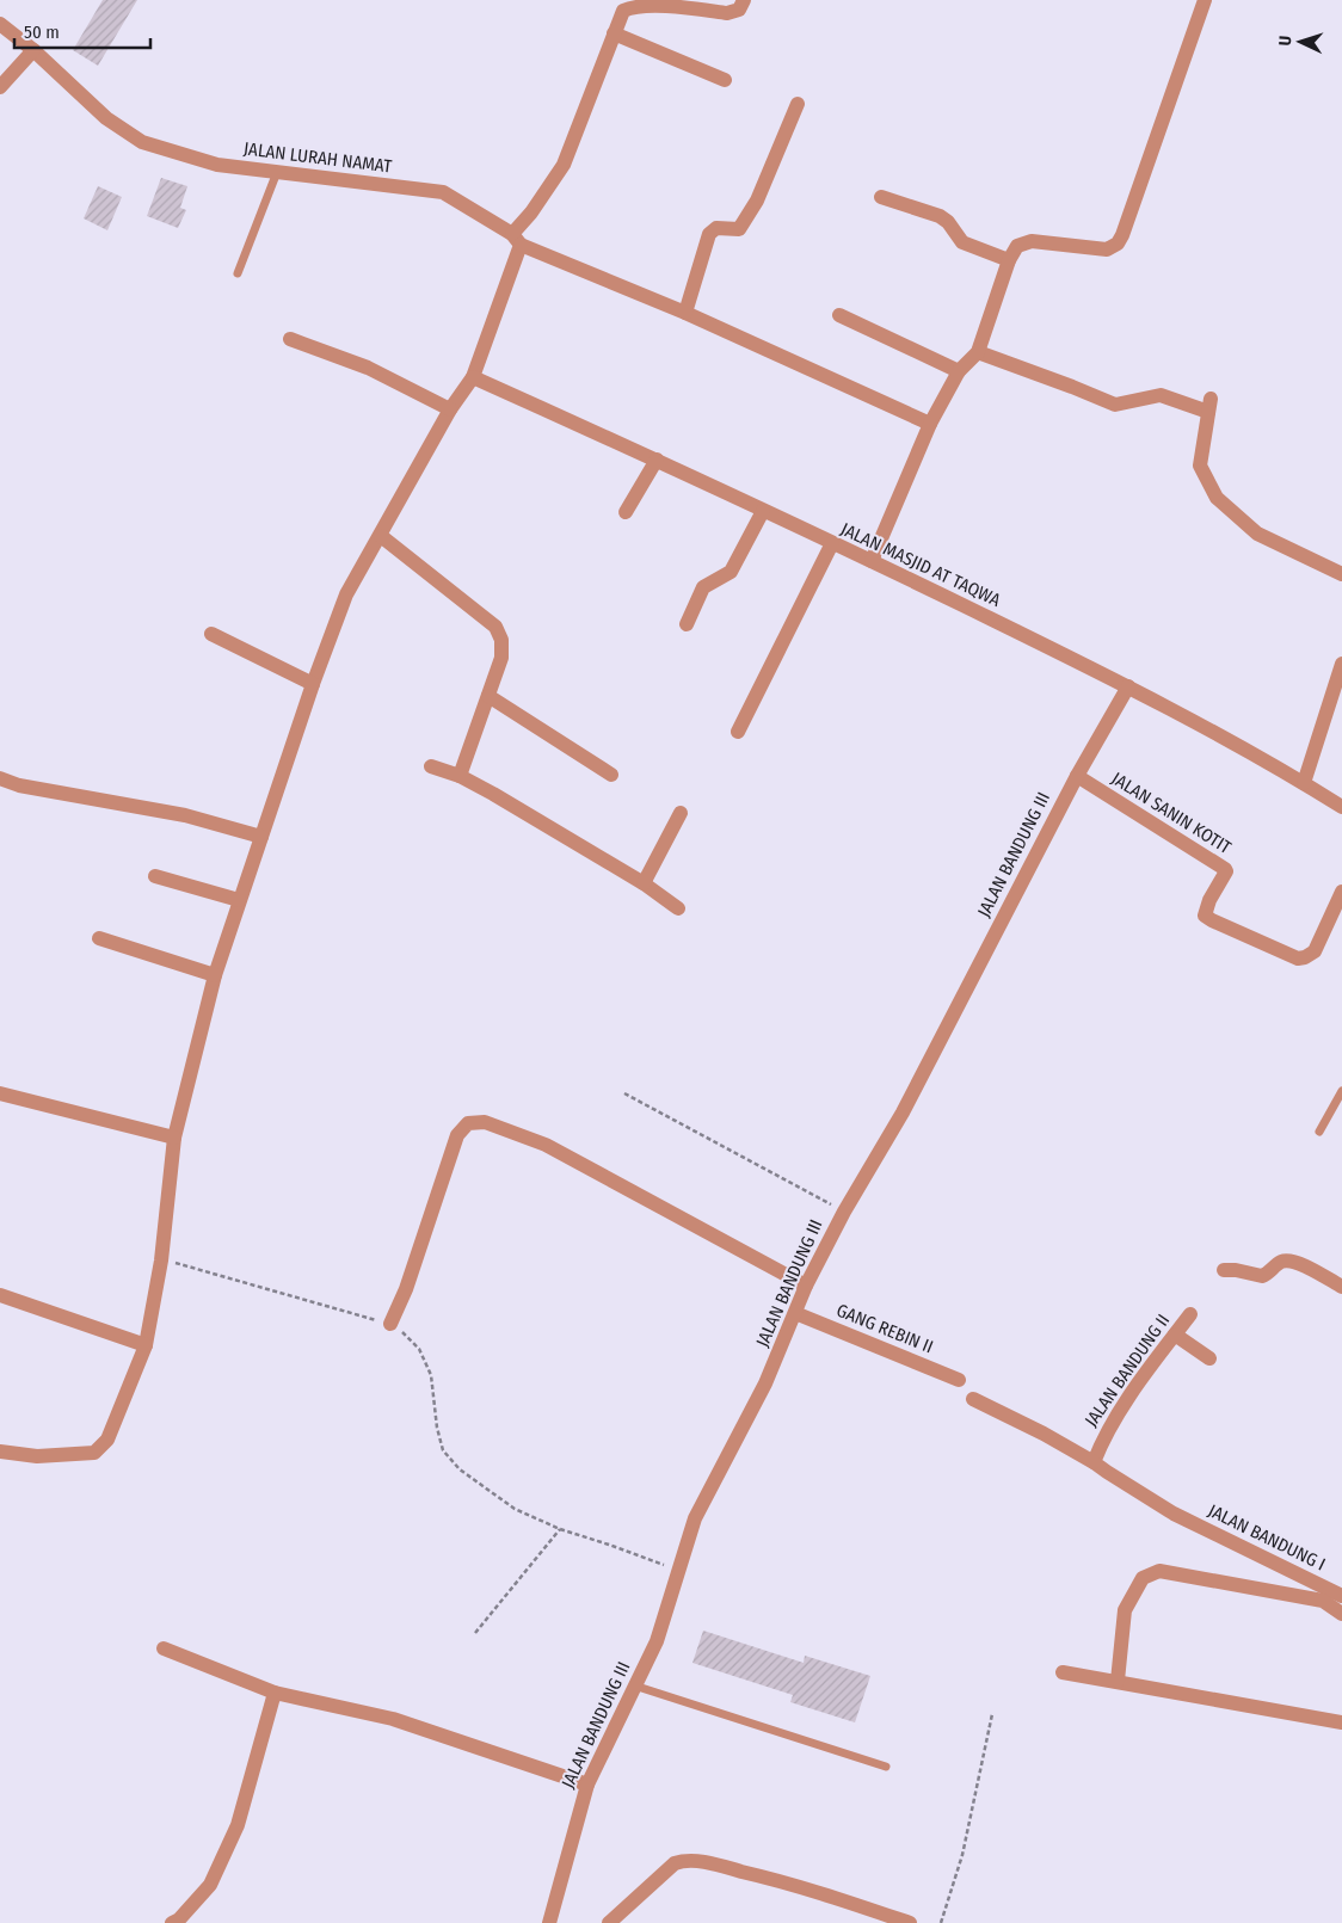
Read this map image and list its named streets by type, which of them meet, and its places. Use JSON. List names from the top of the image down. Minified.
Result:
{"streets":{"street":["JALAN LURAH NAMAT","JALAN MASJID AT TAQWA","JALAN SANIN KOTIT","JALAN BANDUNG III","GANG REBIN II","JALAN BANDUNG II","JALAN BANDUNG I"]},"crossings":[["JALAN MASJID AT TAQWA","JALAN BANDUNG III"],["JALAN SANIN KOTIT","JALAN BANDUNG III"],["JALAN BANDUNG III","GANG REBIN II"],["JALAN BANDUNG II","JALAN BANDUNG I"]],"scale_bar":"50 m","north":"left"}
